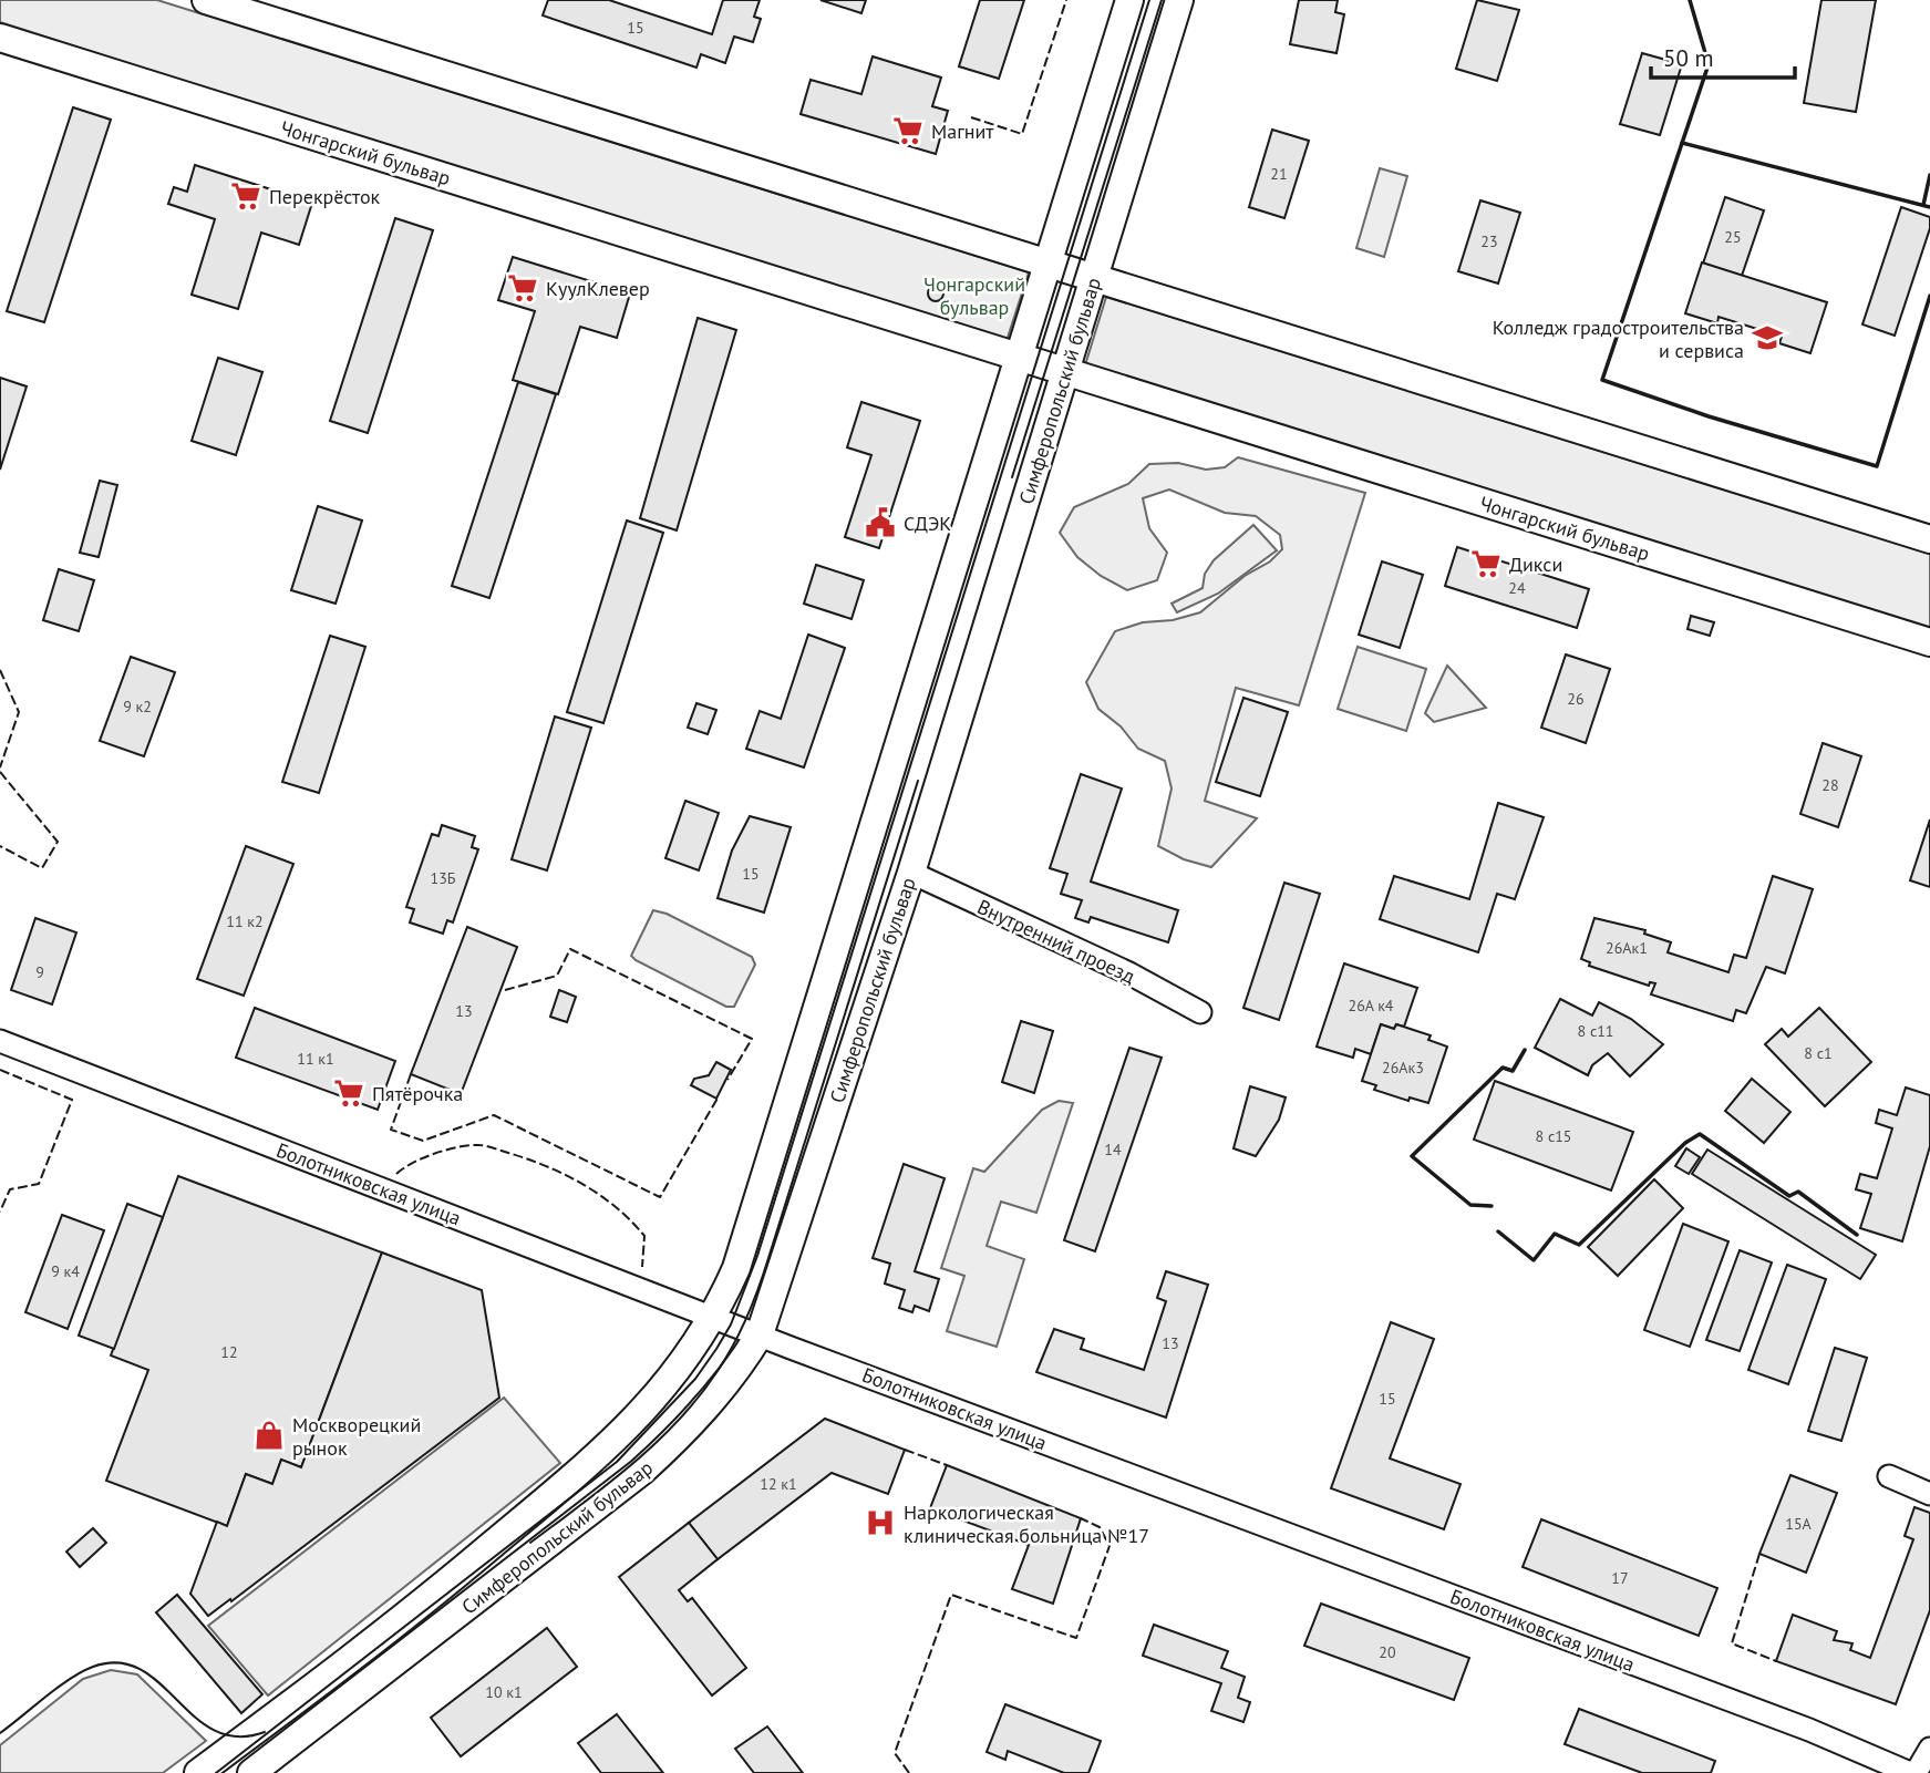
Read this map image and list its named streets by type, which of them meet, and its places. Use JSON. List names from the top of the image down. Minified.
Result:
{"streets":{"main road":["Чонгарский бульвар","Симферопольский бульвар"],"street":["Внутренний проезд","Болотниковская улица"]},"crossings":[["Чонгарский бульвар","Симферопольский бульвар"],["Симферопольский бульвар","Внутренний проезд"],["Симферопольский бульвар","Болотниковская улица"]],"parks":["Чонгарский бульвар"],"places":{"supermarket":["Магнит","Перекрёсток","КуулКлевер","Дикси","Пятёрочка"],"school or university":["Колледж градостроительства и сервиса"],"public building":["СДЭК"],"shop":["Москворецкий рынок"],"hospital":["Наркологическая клиническая больница №17"]},"house_numbers":["15","21","25","23","24","26","9 к2","28","15","13Б","11 к2","26Ак1","9","26А к4","13","8 с11","8 с1","11 к1","26Ак3","8 с15","14","9 к4","13","12","15","12 к1","15А","17","20","10 к1"],"scale_bar":"50 m"}
